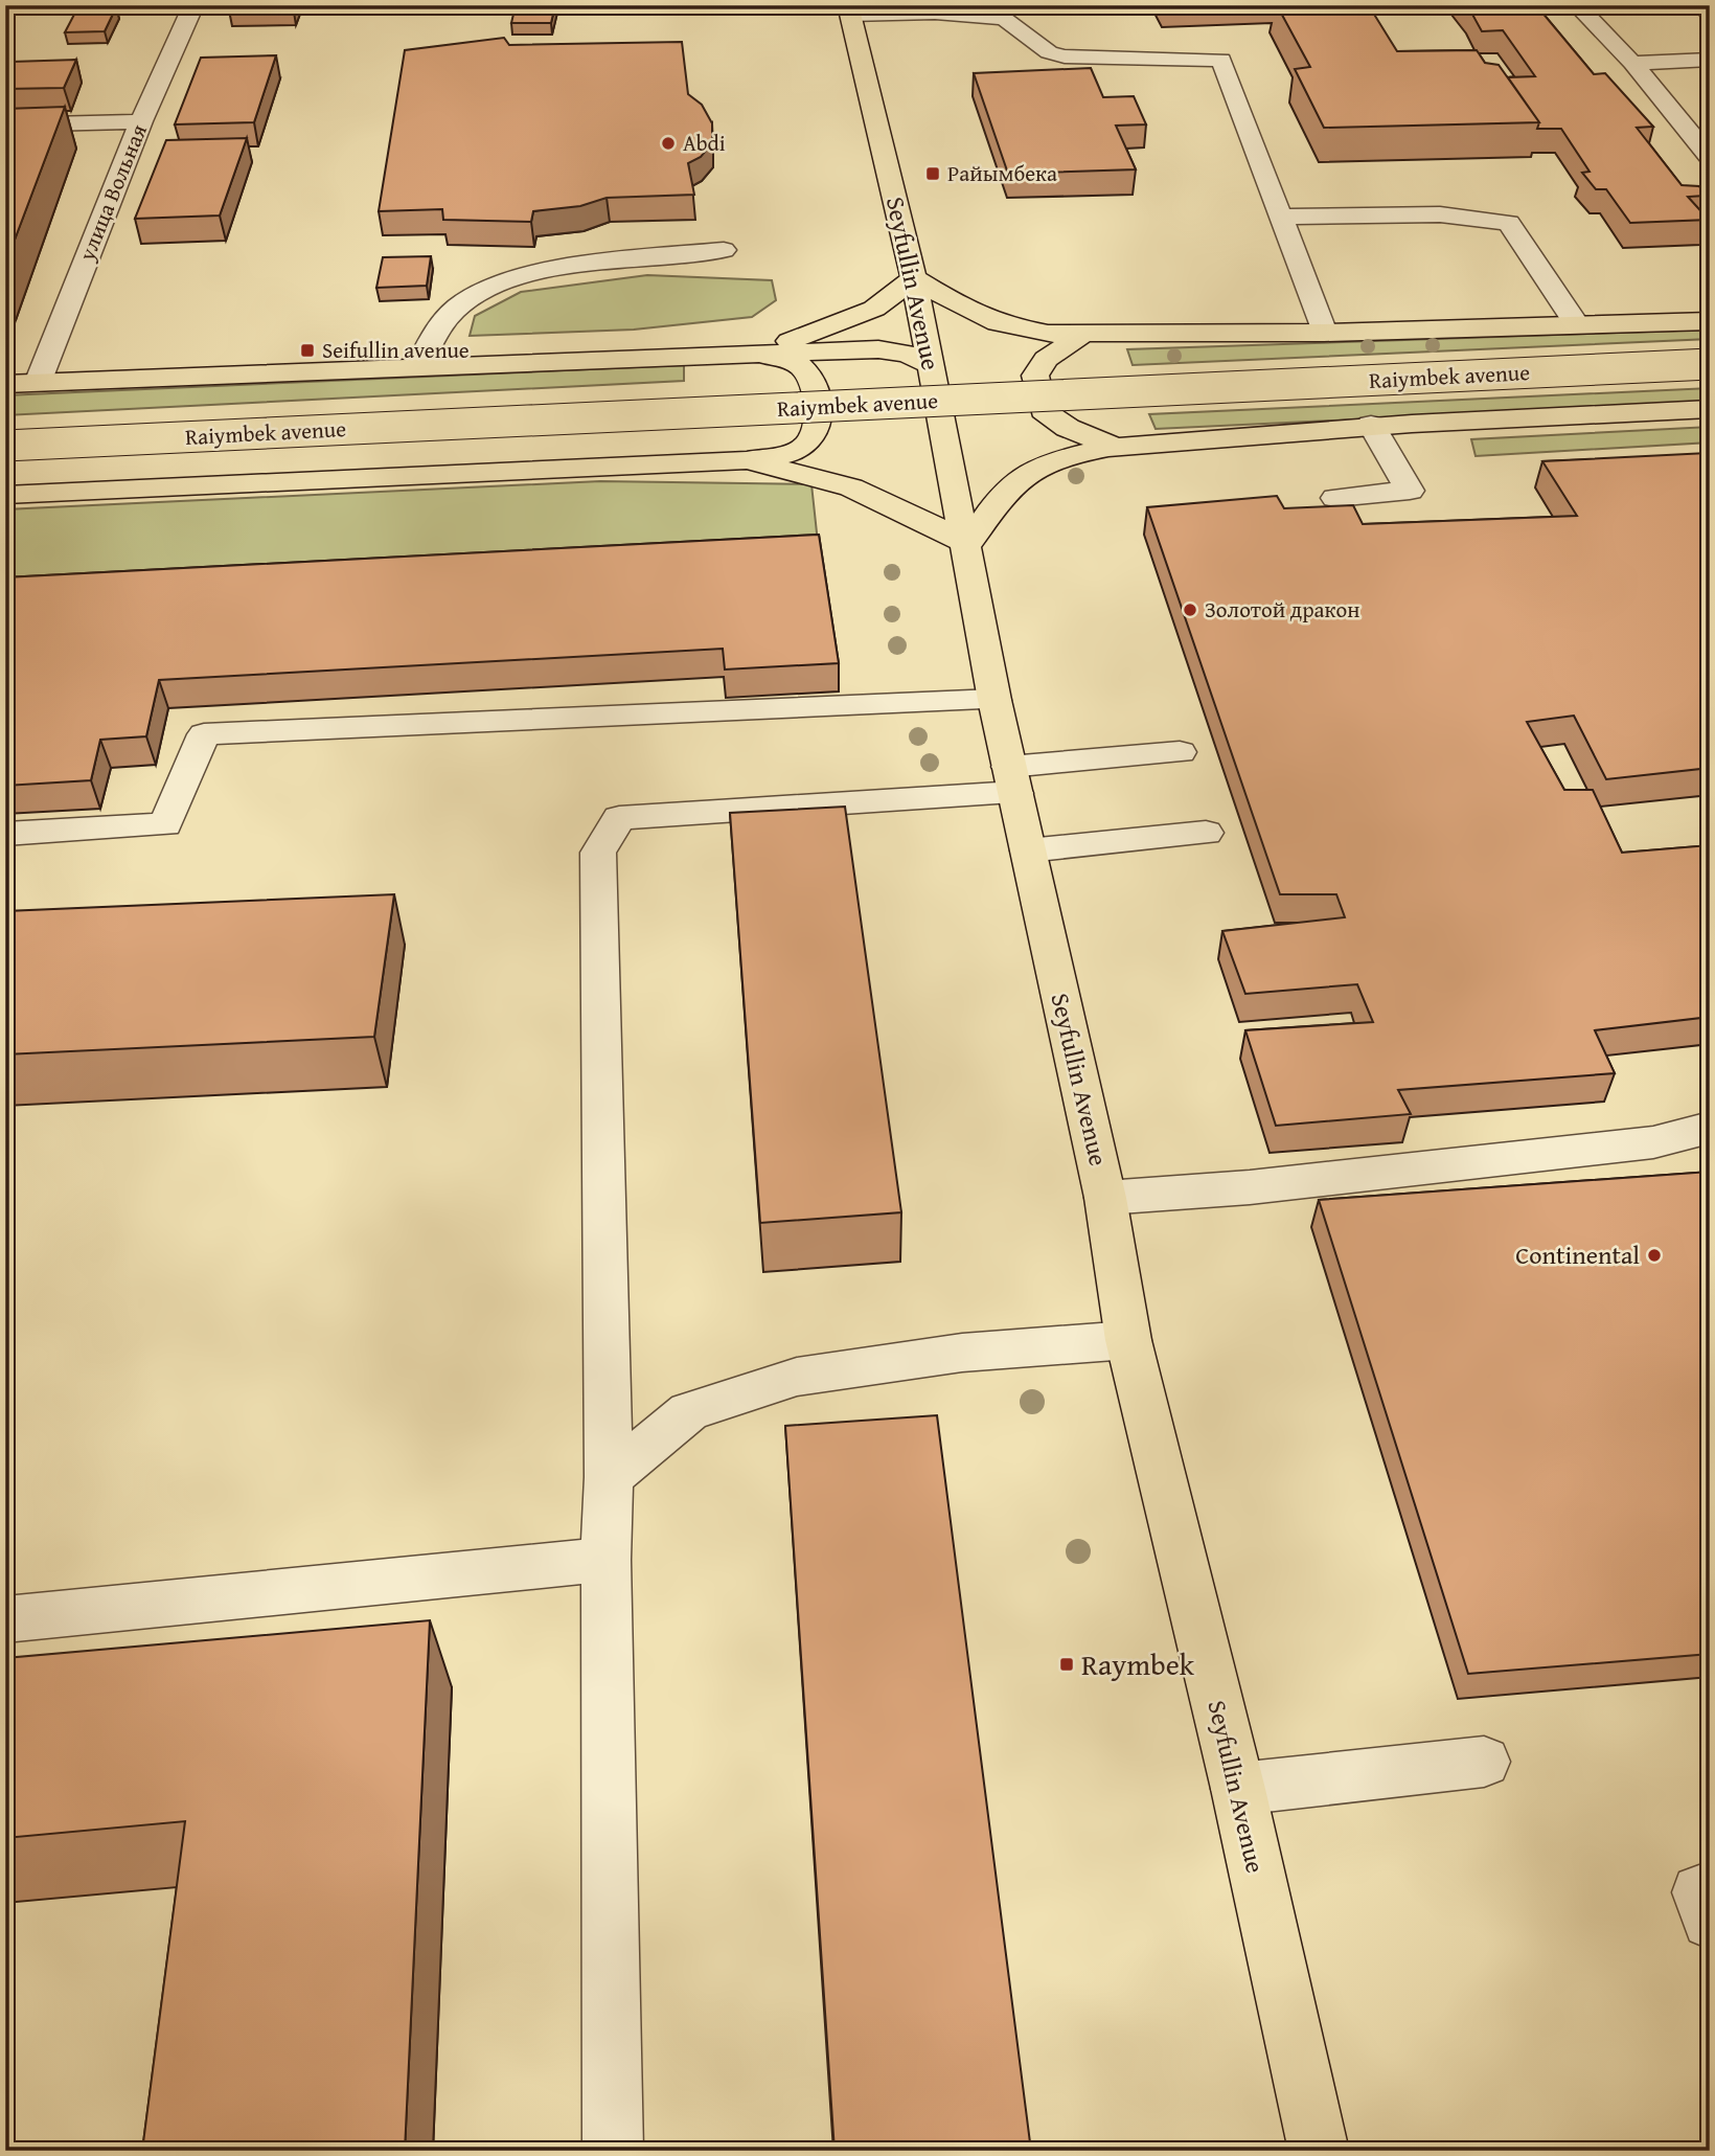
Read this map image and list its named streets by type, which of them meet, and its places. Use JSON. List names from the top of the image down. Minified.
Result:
{"streets":{"main road":["Seyfullin Avenue","Raiymbek avenue"],"street":["улица Вольная"]},"places":{"other":["Abdi","Золотой дракон","Continental"],"transit":["Райымбека","Seifullin avenue","Raymbek"]}}
